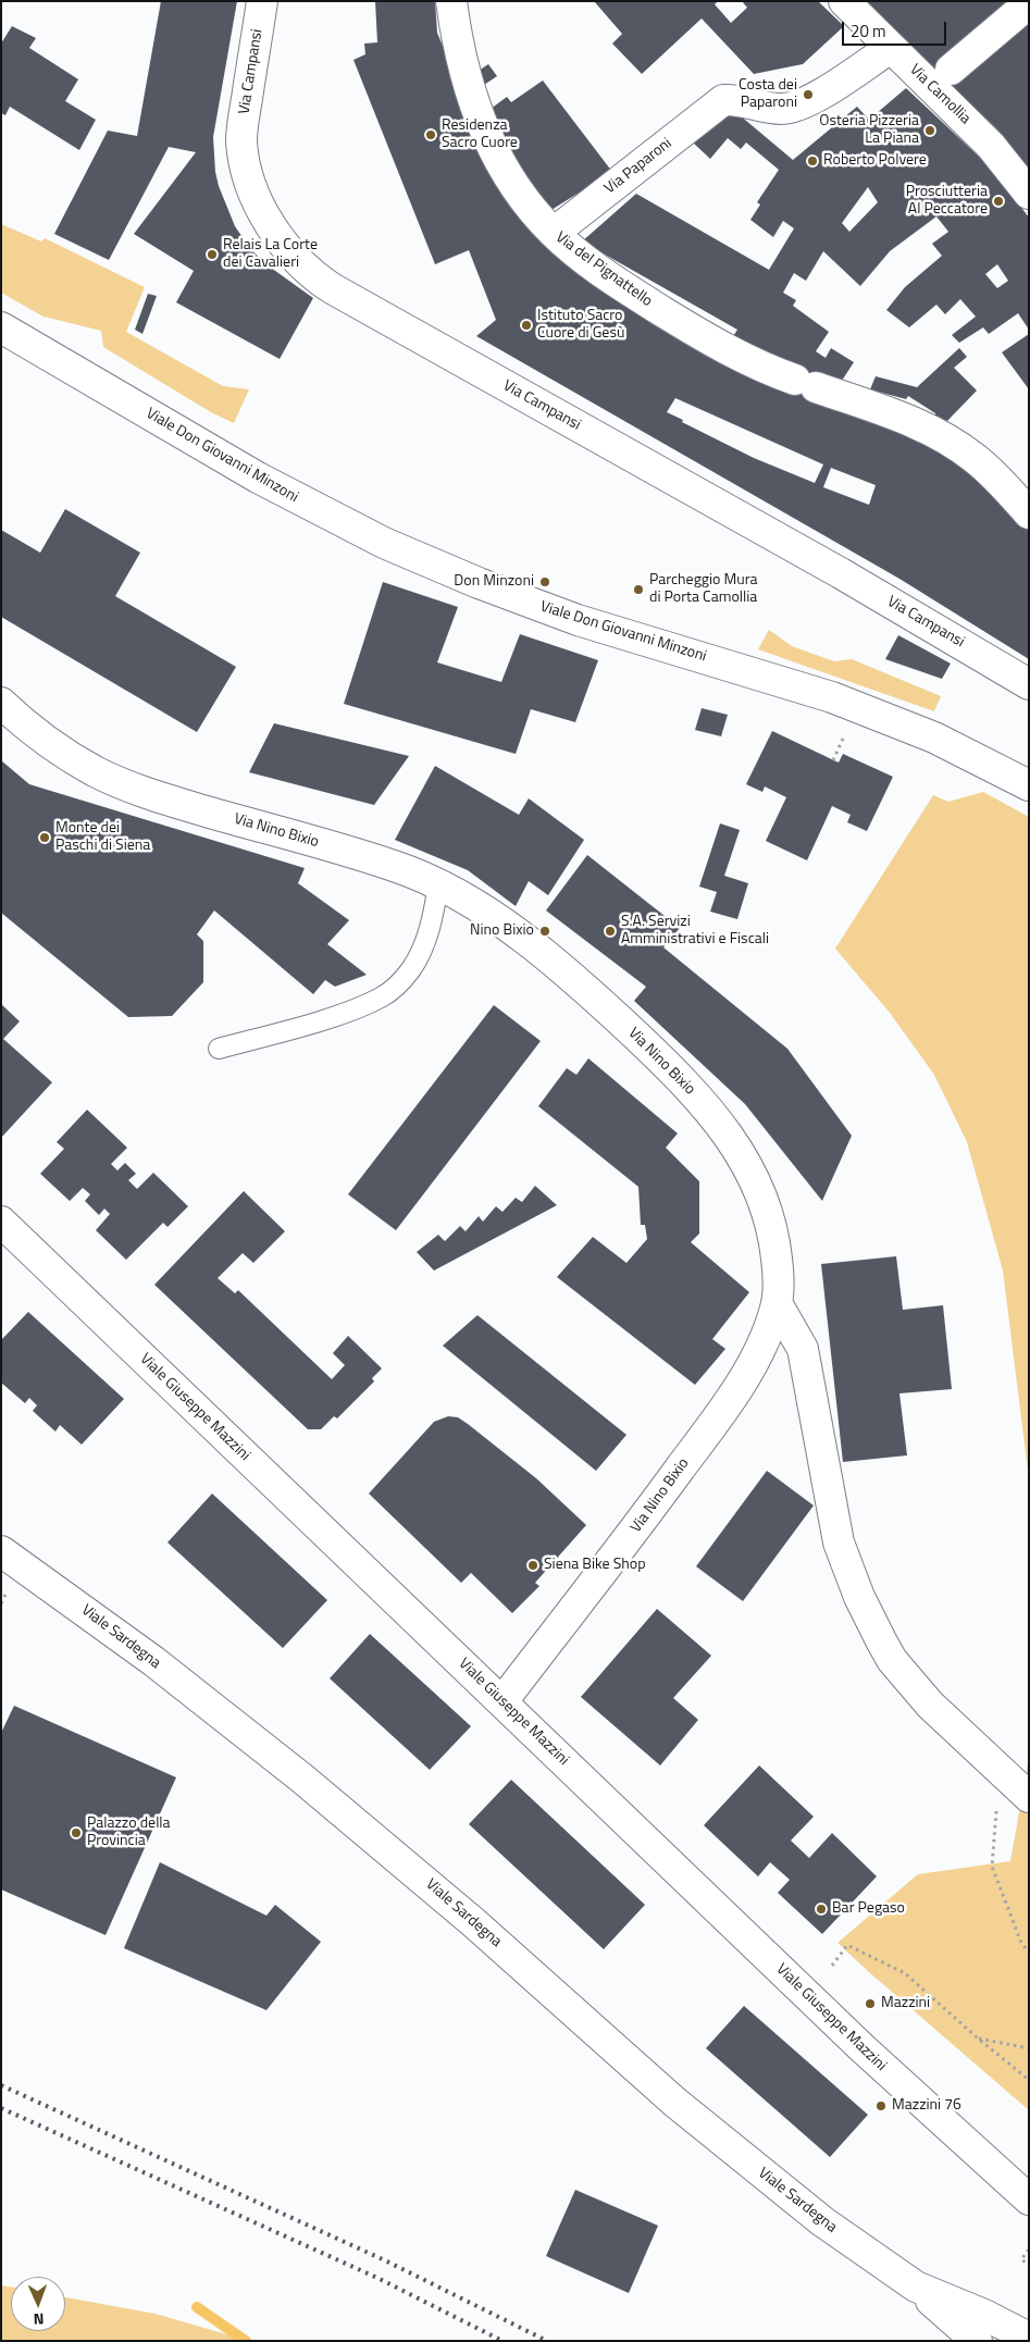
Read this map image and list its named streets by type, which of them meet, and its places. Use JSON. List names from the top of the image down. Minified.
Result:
{"streets":{"street":["Via Campansi","Via Camollia","Via Paparoni","Via del Pignattello","Viale Don Giovanni Minzoni","Via Nino Bixio","Viale Giuseppe Mazzini","Viale Sardegna"]},"crossings":[["Via Camollia","Via Paparoni"],["Via Paparoni","Via del Pignattello"],["Via Nino Bixio","Viale Giuseppe Mazzini"]],"places":["Costa dei Paparoni","Osteria Pizzeria La Piana","Residenza Sacro Cuore","Roberto Polvere","Prosciutteria Al Peccatore","Relais La Corte dei Cavalieri","Istituto Sacro Cuore di Gesù","Don Minzoni","Parcheggio Mura di Porta Camollia","Monte dei Paschi di Siena","Nino Bixio","S.A. Servizi Amministrativi e Fiscali","Siena Bike Shop","Palazzo della Provincia","Bar Pegaso","Mazzini","Mazzini 76"],"scale_bar":"20 m","north":"bottom"}
